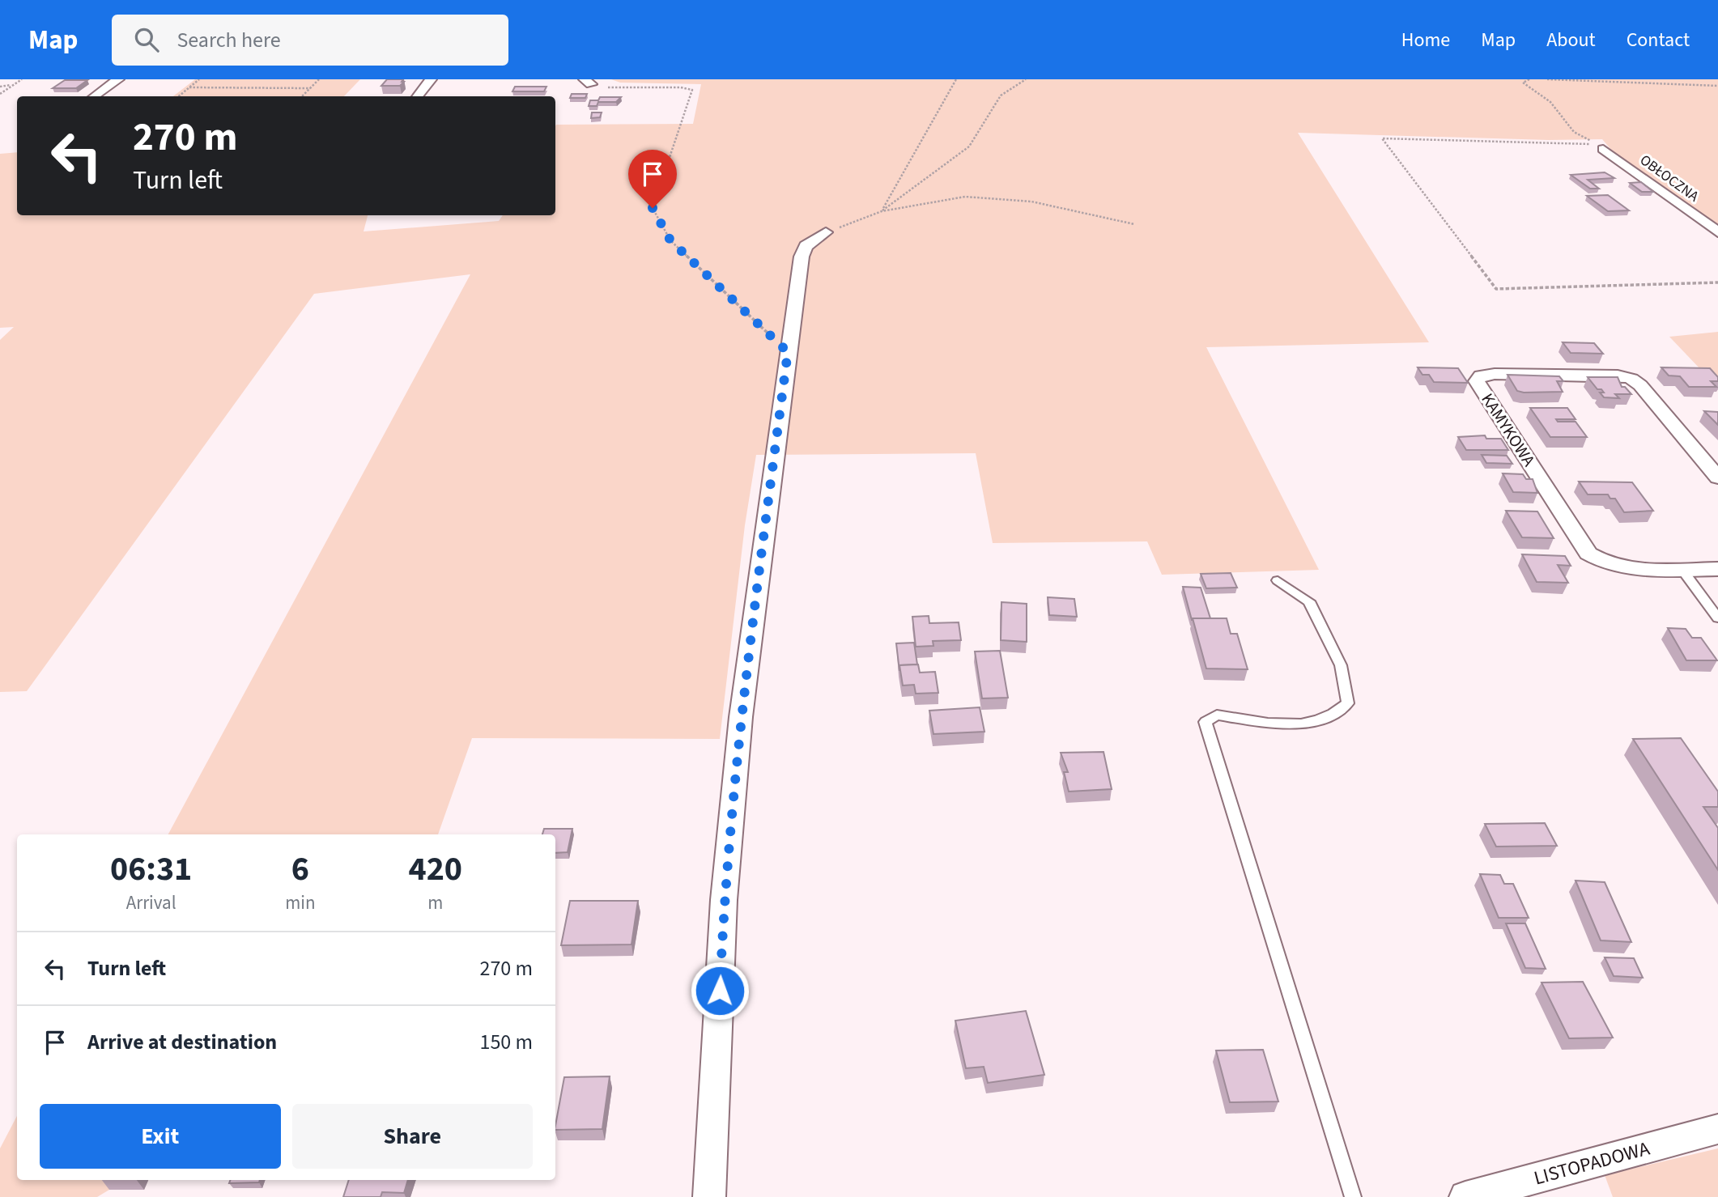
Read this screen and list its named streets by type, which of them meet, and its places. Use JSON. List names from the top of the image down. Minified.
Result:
{"streets":{"street":["OBŁOCZNA","KAMYKOWA","LISTOPADOWA"]},"page":{"header":"Map","search":"Search here","nav":["Home","Map","About","Contact"],"turn":["270 m","Turn left"],"eta":["06:31","Arrival","6","min","420","m"],"list":[{"name":"Turn left","value":"270 m"},{"name":"Arrive at destination","value":"150 m"}],"buttons":["Exit","Share"]}}
